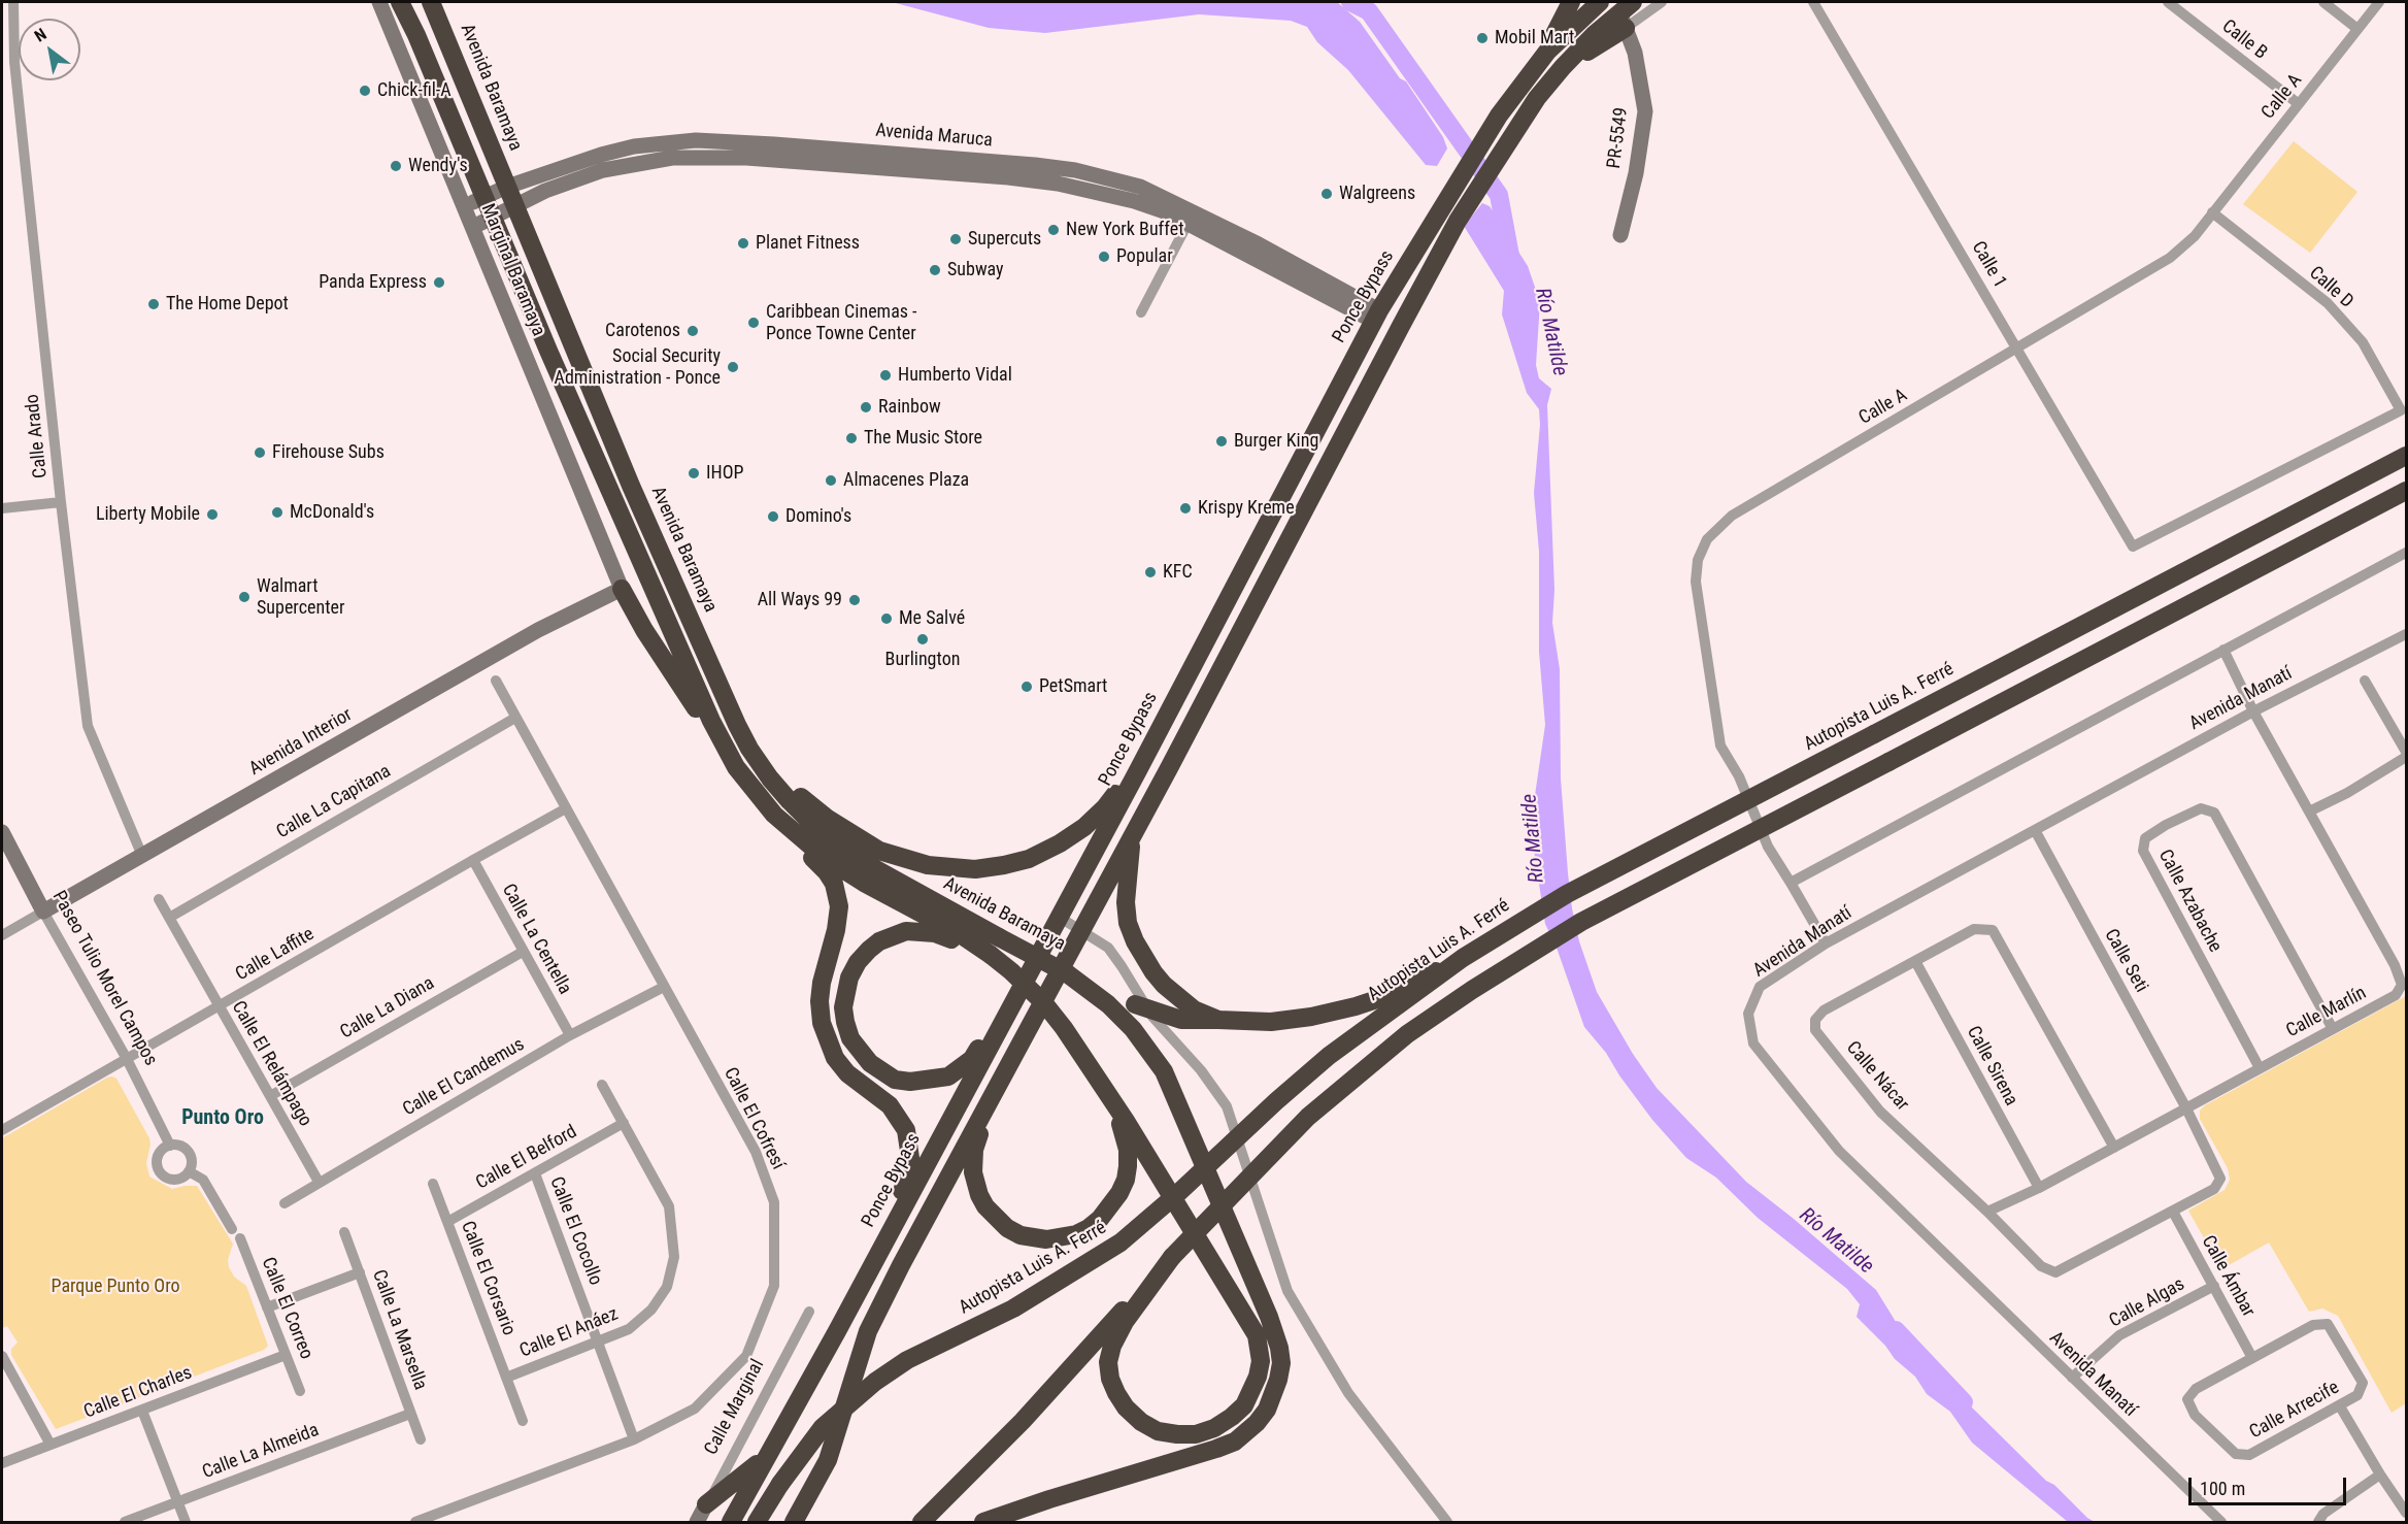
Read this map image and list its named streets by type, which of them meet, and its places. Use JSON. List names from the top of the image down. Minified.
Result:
{"streets":{"highway":["Avenida Baramaya","Ponce Bypass","Autopista Luis A. Ferré"],"street":["Calle B","Calle A","Avenida Maruca","PR-5549","Calle 1","Marginal Baramaya","Calle D","Calle Arado","Avenida Manatí","Avenida Interior","Calle La Capitana","Calle Azabache","Calle La Centella","Calle Laffite","Calle Seti","Paseo Tulio Morel Campos","Calle La Diana","Calle Marlín","Calle El Relámpago","Calle Sirena","Calle Nácar","Calle El Candemus","Calle El Cofresí","Calle El Belford","Calle El Cocollo","Calle Ámbar","Calle El Corsario","Calle Algas","Calle El Correo","Calle La Marsella","Calle El Anáez","Calle El Charles","Calle Marginal","Calle Arrecife","Calle La Almeida"]},"crossings":[["Calle B","Calle A"],["Avenida Baramaya","Avenida Maruca"],["Calle A","Calle 1"],["Calle A","Calle D"],["Calle A","Avenida Manatí"],["Avenida Maruca","Marginal Baramaya"],["Avenida Maruca","Ponce Bypass"],["Calle 1","Calle D"],["Marginal Baramaya","Avenida Interior"],["Calle Arado","Avenida Interior"],["Avenida Manatí","Calle Seti"],["Avenida Manatí","Calle Marlín"],["Avenida Manatí","Calle Algas"],["Avenida Interior","Paseo Tulio Morel Campos"],["Calle La Capitana","Calle El Relámpago"],["Calle La Capitana","Calle El Cofresí"],["Calle Azabache","Calle Marlín"],["Calle La Centella","Calle Laffite"],["Calle La Centella","Calle La Diana"],["Calle La Centella","Calle El Candemus"],["Calle Laffite","Paseo Tulio Morel Campos"],["Calle Laffite","Calle El Relámpago"],["Calle Laffite","Calle El Cofresí"],["Calle Seti","Calle Marlín"],["Calle Seti","Calle Nácar"],["Calle La Diana","Calle El Relámpago"],["Calle Marlín","Calle Sirena"],["Calle Marlín","Calle Nácar"],["Calle El Relámpago","Calle El Candemus"],["Calle Sirena","Calle Nácar"],["Calle Nácar","Calle Ámbar"],["Calle El Candemus","Calle El Cofresí"],["Calle El Cofresí","Calle El Cocollo"],["Calle El Belford","Calle El Cocollo"],["Calle El Belford","Calle El Corsario"],["Calle El Belford","Calle El Anáez"],["Calle El Cocollo","Calle El Anáez"],["Calle Ámbar","Calle Algas"],["Calle Ámbar","Calle Arrecife"],["Calle El Corsario","Calle El Anáez"],["Calle El Correo","Calle El Charles"],["Calle La Marsella","Calle La Almeida"]],"districts":["Punto Oro"],"water":["Río Matilde"],"parks":["Parque Punto Oro"],"places":["Mobil Mart","Chick-fil-A","Wendy's","Walgreens","New York Buffet","Supercuts","Planet Fitness","Popular","Subway","Panda Express","The Home Depot","Caribbean Cinemas - Ponce Towne Center","Carotenos","Social Security Administration - Ponce","Humberto Vidal","Rainbow","The Music Store","Burger King","Firehouse Subs","IHOP","Almacenes Plaza","Krispy Kreme","McDonald's","Liberty Mobile","Domino's","KFC","Walmart Supercenter","All Ways 99","Me Salvé","Burlington","PetSmart"],"scale_bar":"100 m","north":"top left"}
